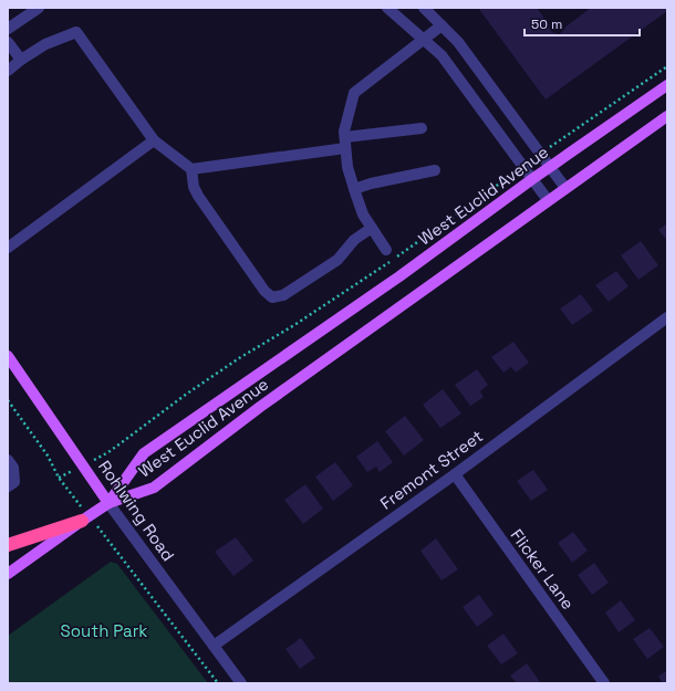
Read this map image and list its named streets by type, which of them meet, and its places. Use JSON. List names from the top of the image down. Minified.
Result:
{"streets":{"main road":["West Euclid Avenue","Rohlwing Road"],"street":["Fremont Street","Flicker Lane"]},"crossings":[["West Euclid Avenue","Rohlwing Road"],["Fremont Street","Rohlwing Road"],["Fremont Street","Flicker Lane"]],"parks":["South Park"],"scale_bar":"50 m"}
